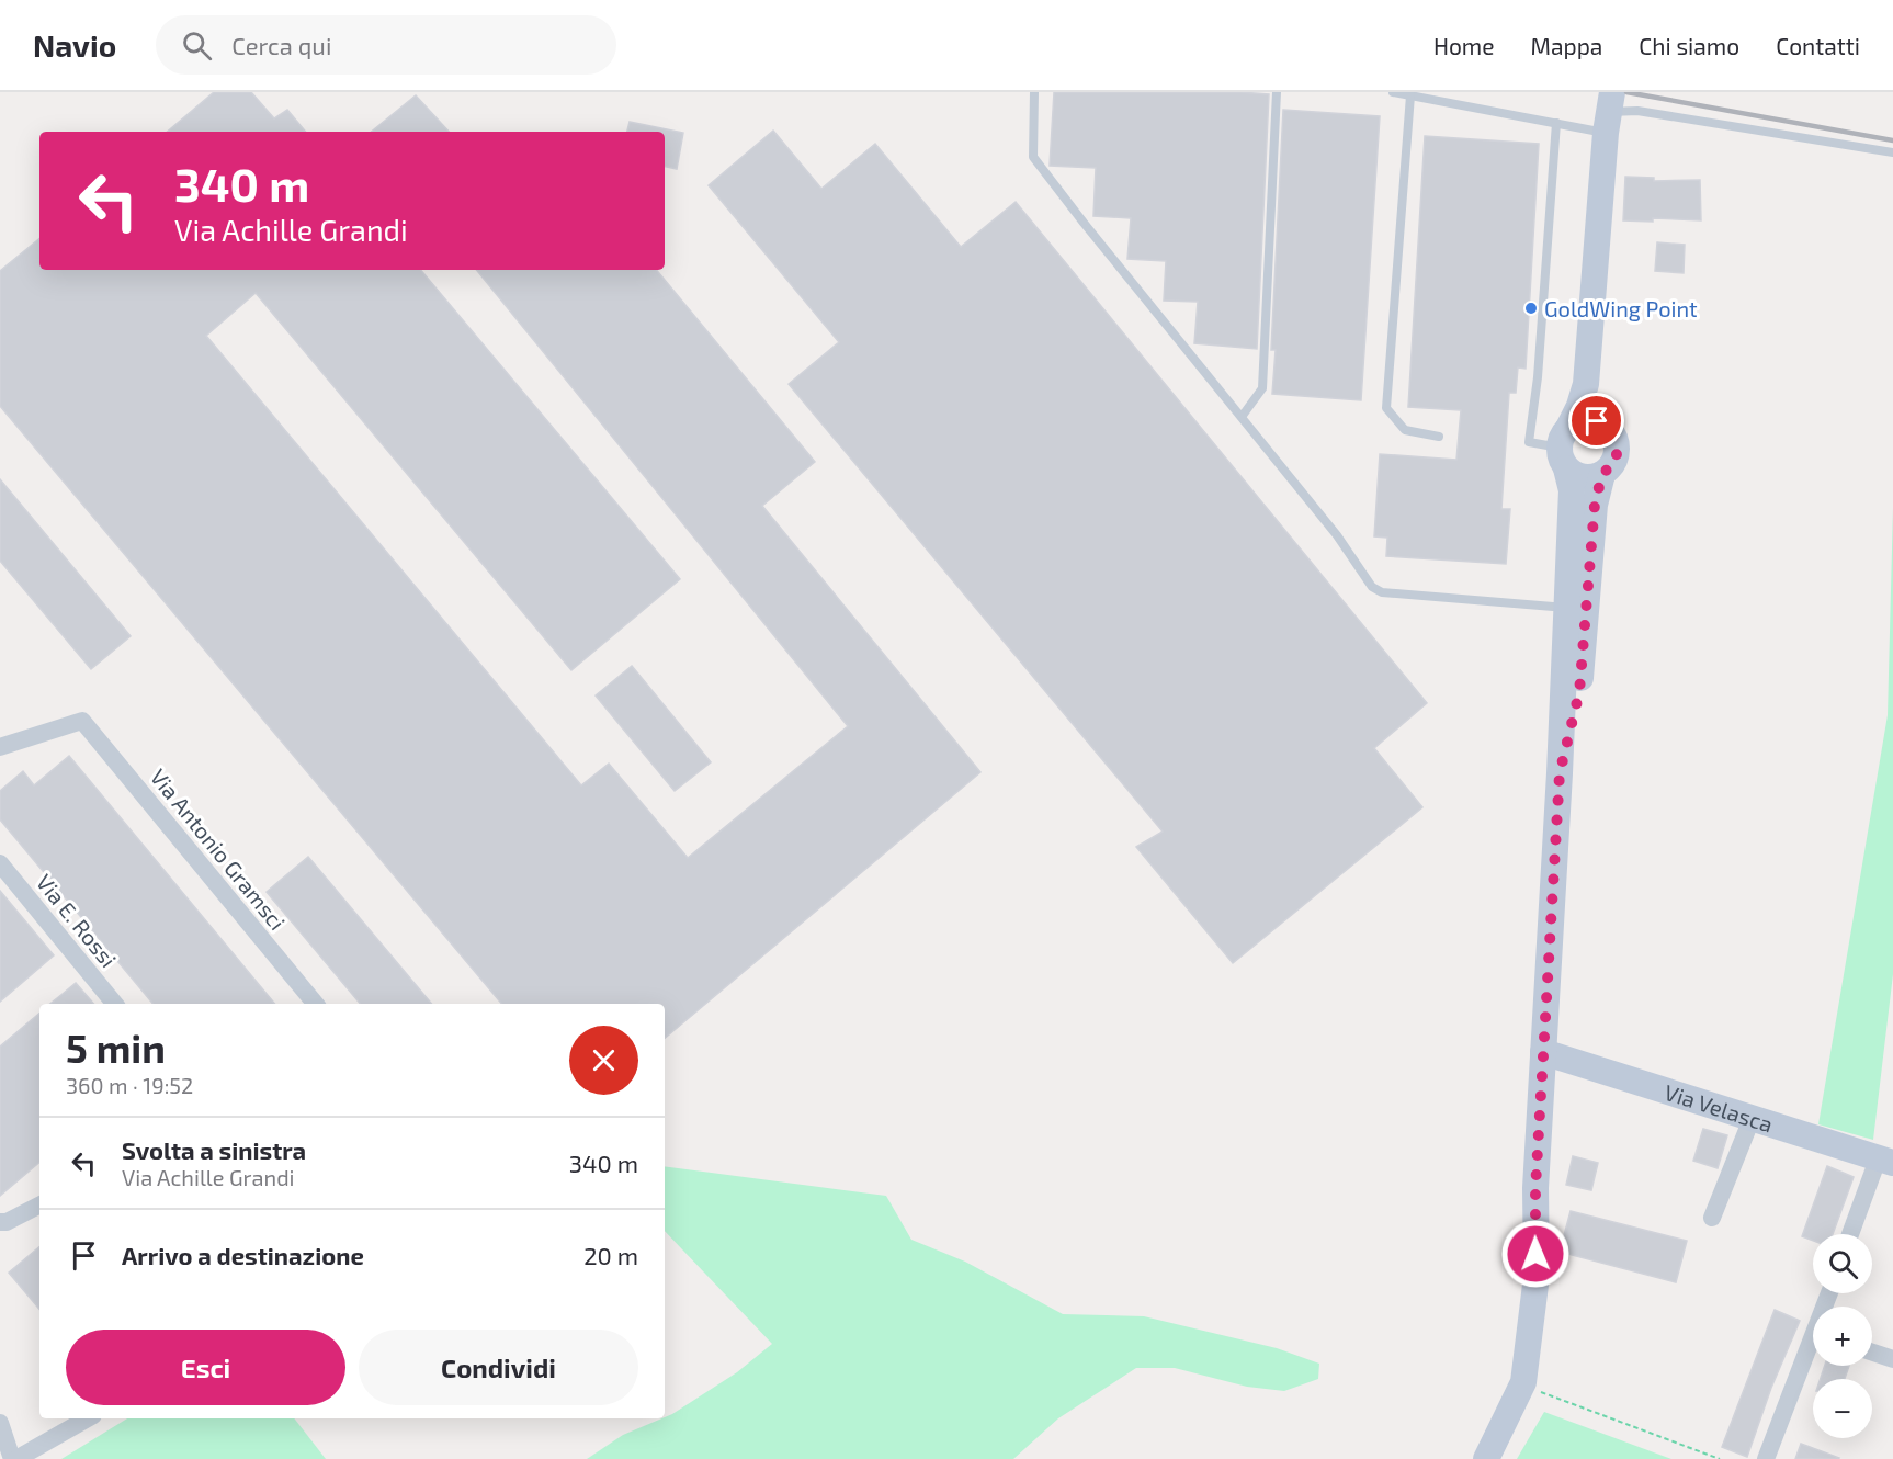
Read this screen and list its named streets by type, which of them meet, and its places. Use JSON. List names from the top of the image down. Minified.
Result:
{"streets":{"street":["Via Antonio Gramsci","Via E. Rossi","Via Velasca"]},"places":["GoldWing Point"],"page":{"header":"Navio","search":"Cerca qui","nav":["Home","Mappa","Chi siamo","Contatti"],"turn":["340 m","Via Achille Grandi"],"heading":["5 min","360 m · 19:52"],"list":[{"name":"Svolta a sinistra","note":"Via Achille Grandi","value":"340 m"},{"name":"Arrivo a destinazione","value":"20 m"}],"map_buttons":["+","−"],"buttons":["Esci","Condividi"]}}
